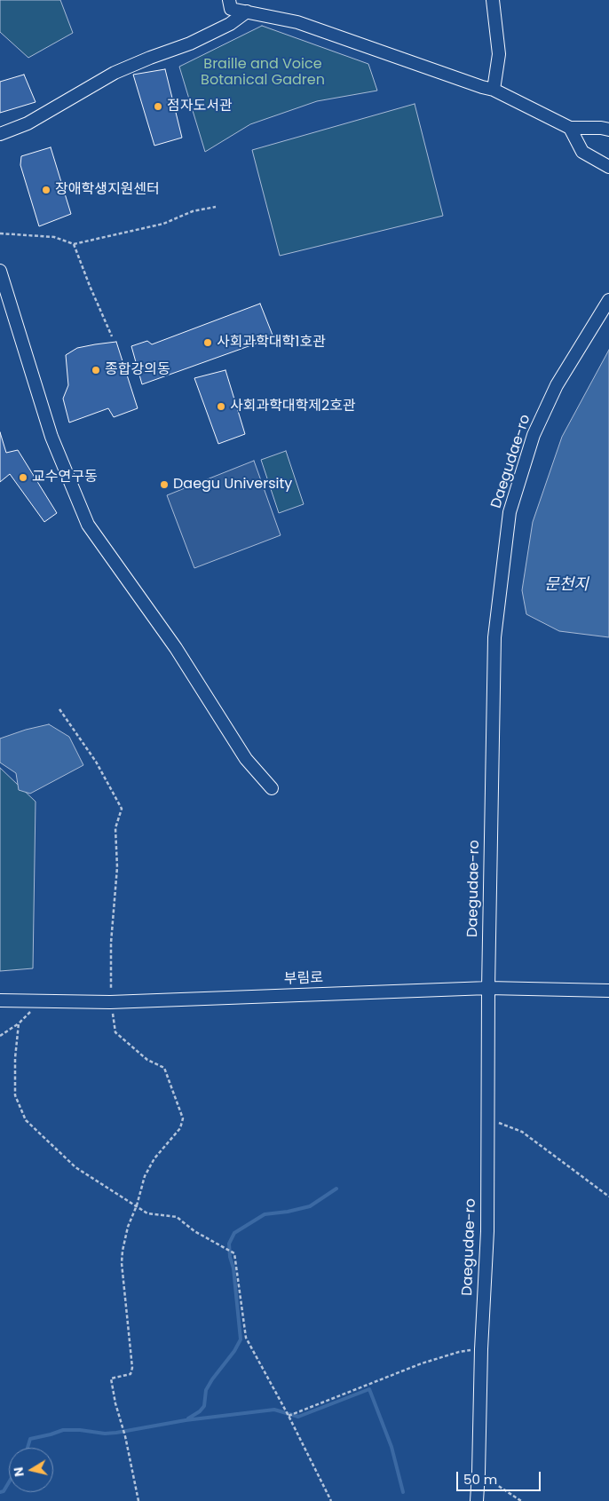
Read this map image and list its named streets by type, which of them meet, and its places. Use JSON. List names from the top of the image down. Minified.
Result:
{"streets":{"street":["Daegudae-ro","부림로"]},"crossings":[["Daegudae-ro","부림로"]],"water":["문천지"],"parks":["Braille and Voice Botanical Gadren"],"places":["점자도서관","장애학생지원센터","사회과학대학1호관","종합강의동","사회과학대학제2호관","교수연구동","Daegu University"],"scale_bar":"50 m","north":"left"}
